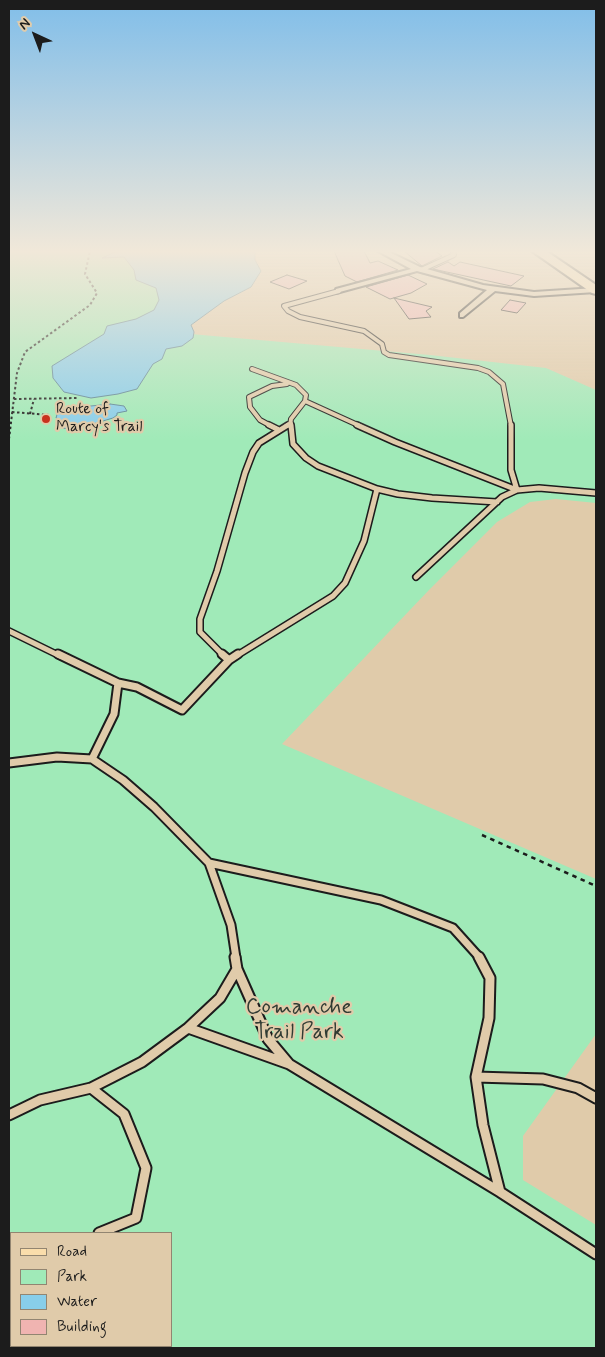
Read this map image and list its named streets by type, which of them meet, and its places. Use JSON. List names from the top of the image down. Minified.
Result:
{"parks":["Comanche Trail Park"],"places":["Route of Marcy's Trail"],"legend":["Road","Park","Water","Building"],"north":"top left"}
